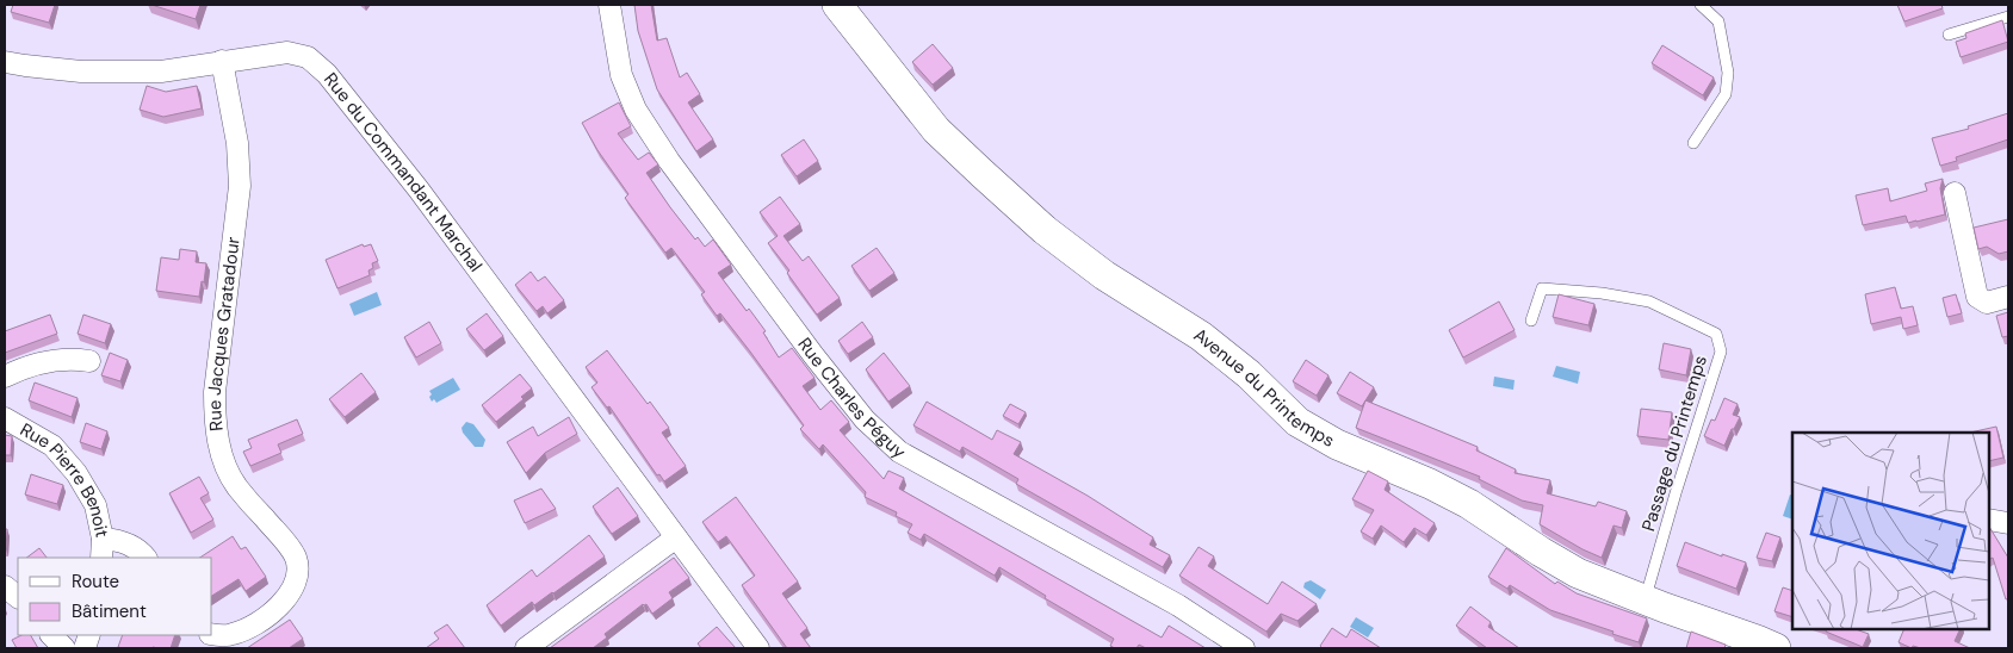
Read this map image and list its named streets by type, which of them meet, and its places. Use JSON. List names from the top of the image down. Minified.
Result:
{"streets":{"street":["Rue du Commandant Marchal","Rue Jacques Gratadour","Avenue du Printemps","Rue Charles Péguy","Rue Pierre Benoit"],"lane":["Passage du Printemps"]},"crossings":[["Rue du Commandant Marchal","Rue Jacques Gratadour"],["Avenue du Printemps","Passage du Printemps"]],"legend":["Route","Bâtiment"]}
